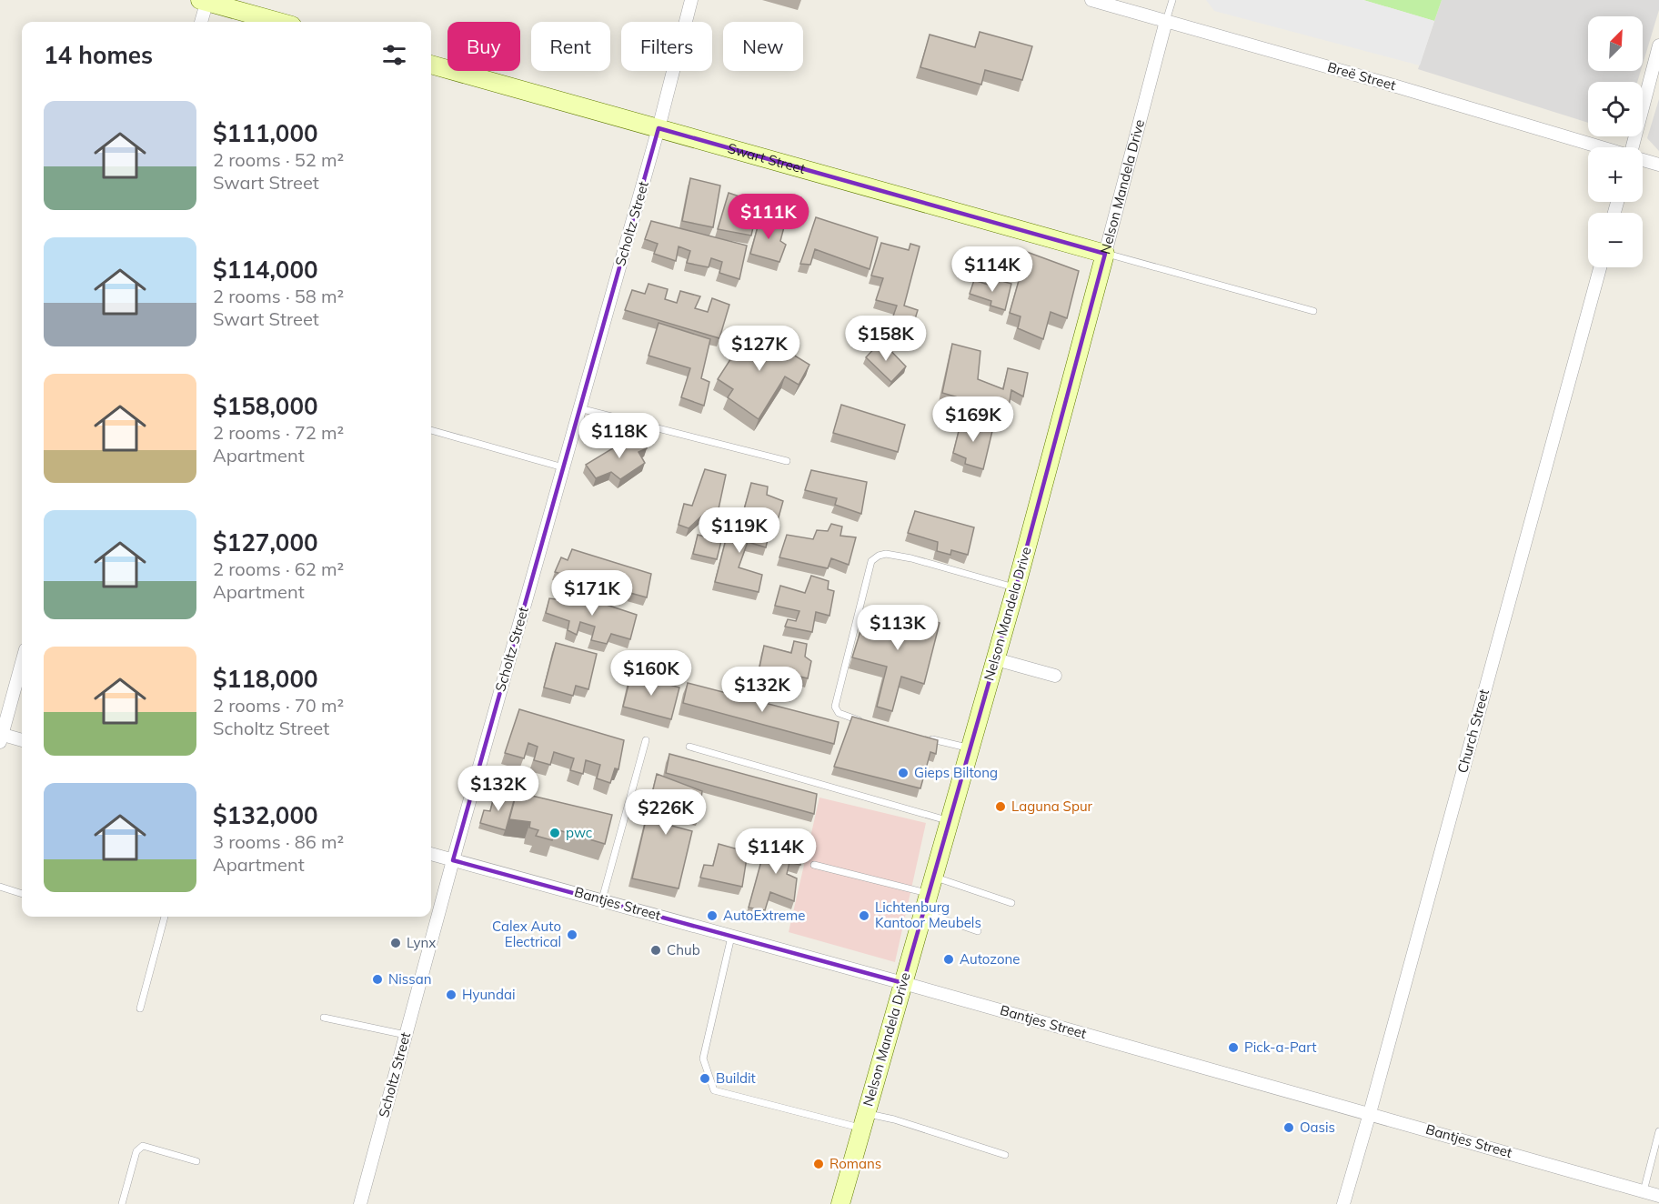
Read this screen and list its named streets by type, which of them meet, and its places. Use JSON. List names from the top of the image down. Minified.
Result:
{"streets":{"main road":["Swart Street","Nelson Mandela Drive"],"street":["Breë Street","Scholtz Street","Church Street","Bantjes Street"]},"crossings":[["Breë Street","Nelson Mandela Drive"],["Swart Street","Nelson Mandela Drive"],["Swart Street","Scholtz Street"],["Nelson Mandela Drive","Bantjes Street"],["Scholtz Street","Bantjes Street"],["Church Street","Bantjes Street"]],"places":["Gieps Biltong","Laguna Spur","pwc","AutoExtreme","Lichtenburg Kantoor Meubels","Calex Auto Electrical","Lynx","Chub","Autozone","Nissan","Hyundai","Pick-a-Part","Buildit","Oasis","Romans"],"north":"top right","page":{"map_buttons":["+","−"],"chip":["Buy","Rent","Filters","New"],"heading":"14 homes","list":[{"name":"$111,000","note":"2 rooms · 52 m² · Swart Street"},{"name":"$114,000","note":"2 rooms · 58 m² · Swart Street"},{"name":"$158,000","note":"2 rooms · 72 m² · Apartment"},{"name":"$127,000","note":"2 rooms · 62 m² · Apartment"},{"name":"$118,000","note":"2 rooms · 70 m² · Scholtz Street"},{"name":"$132,000","note":"3 rooms · 86 m² · Apartment"}],"price":["$111K","$114K","$158K","$127K","$169K","$118K","$119K","$171K","$113K","$160K","$132K","$132K","$226K","$114K"]}}
